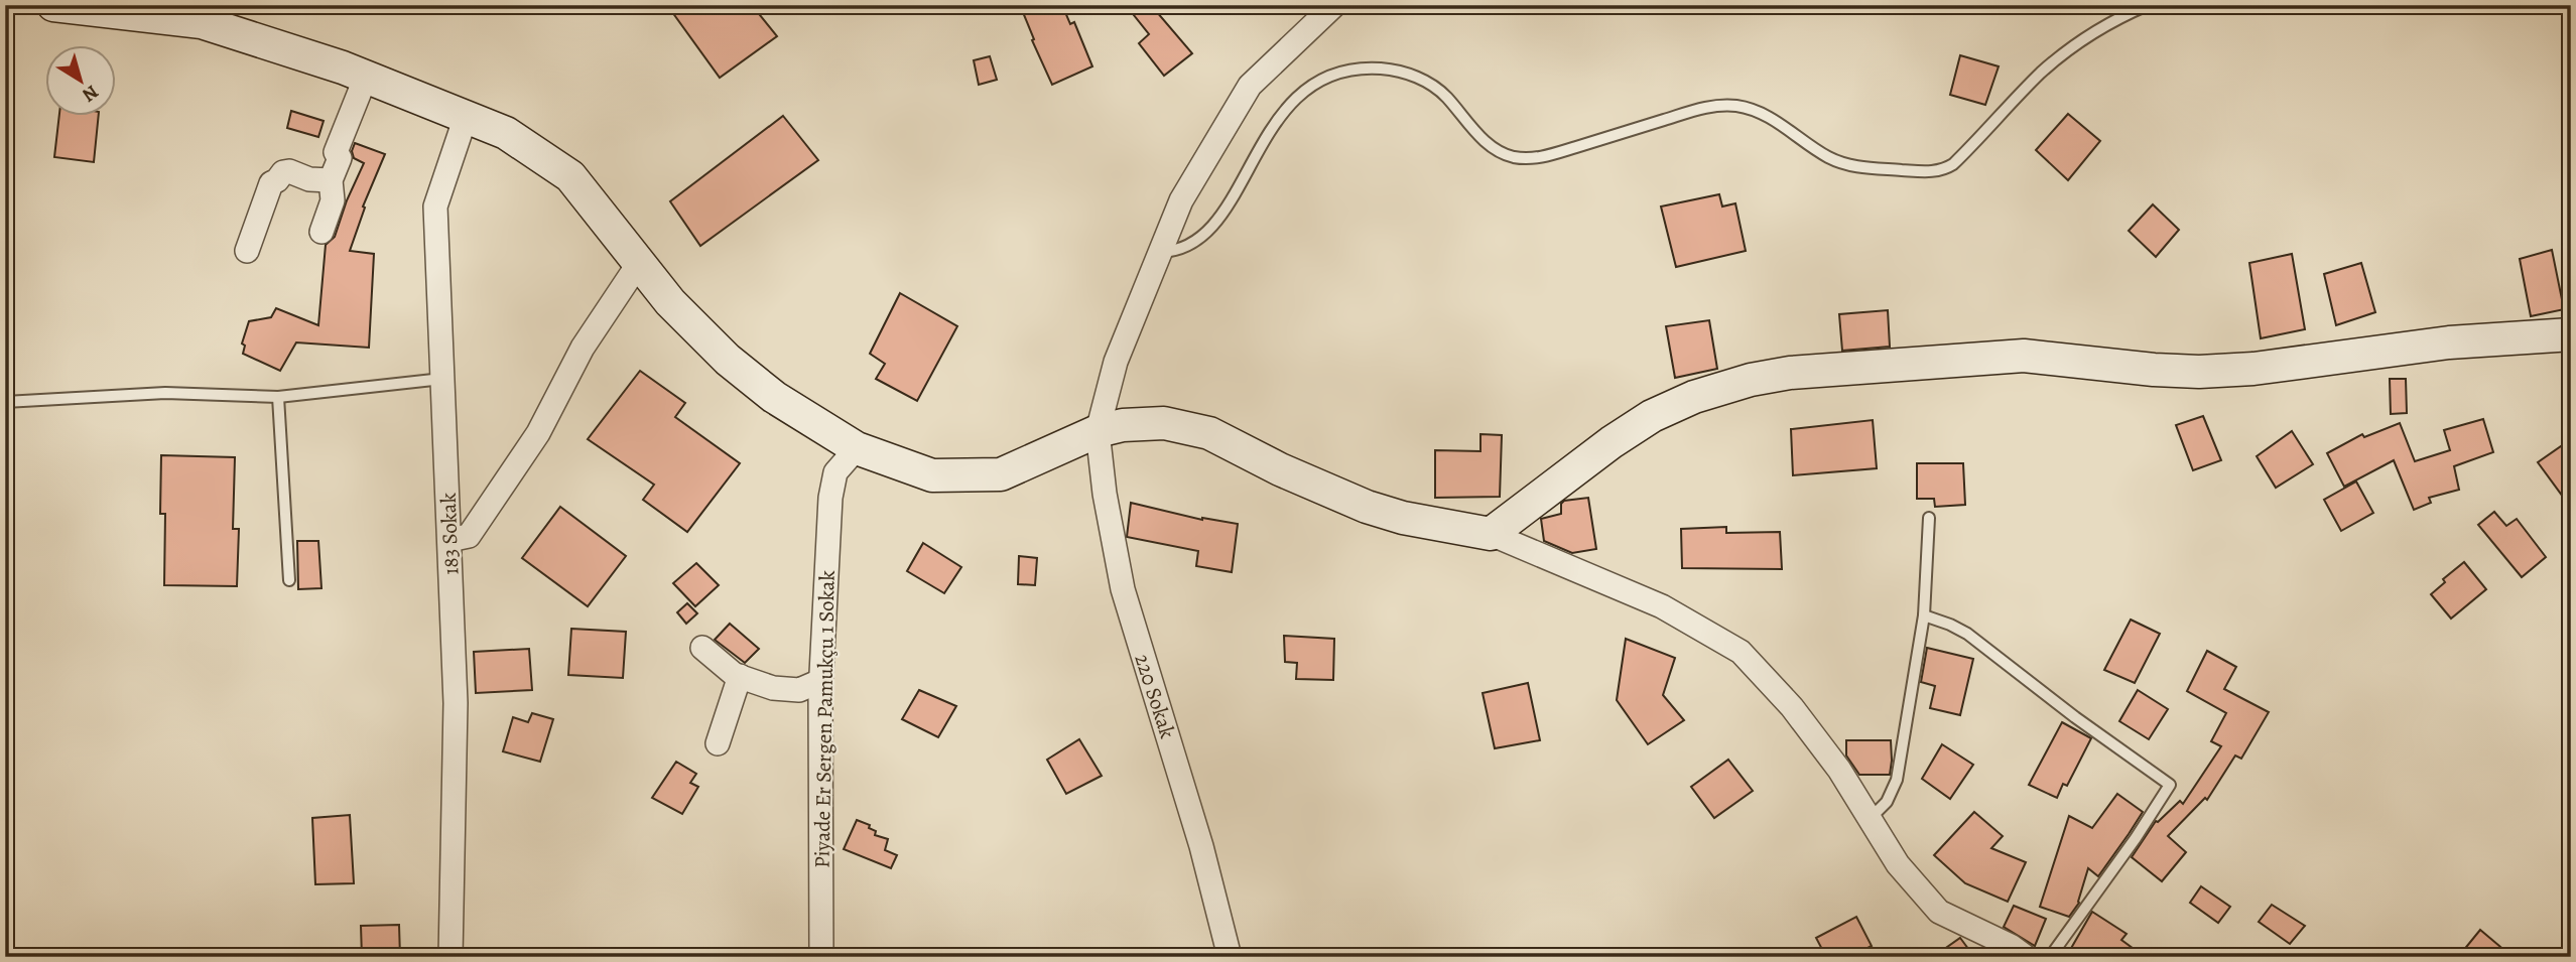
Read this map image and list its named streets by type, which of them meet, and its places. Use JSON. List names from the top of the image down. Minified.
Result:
{"streets":{"street":["183 Sokak","220 Sokak","Piyade Er Sergen Pamukçu 1 Sokak"]},"north":"bottom right"}
